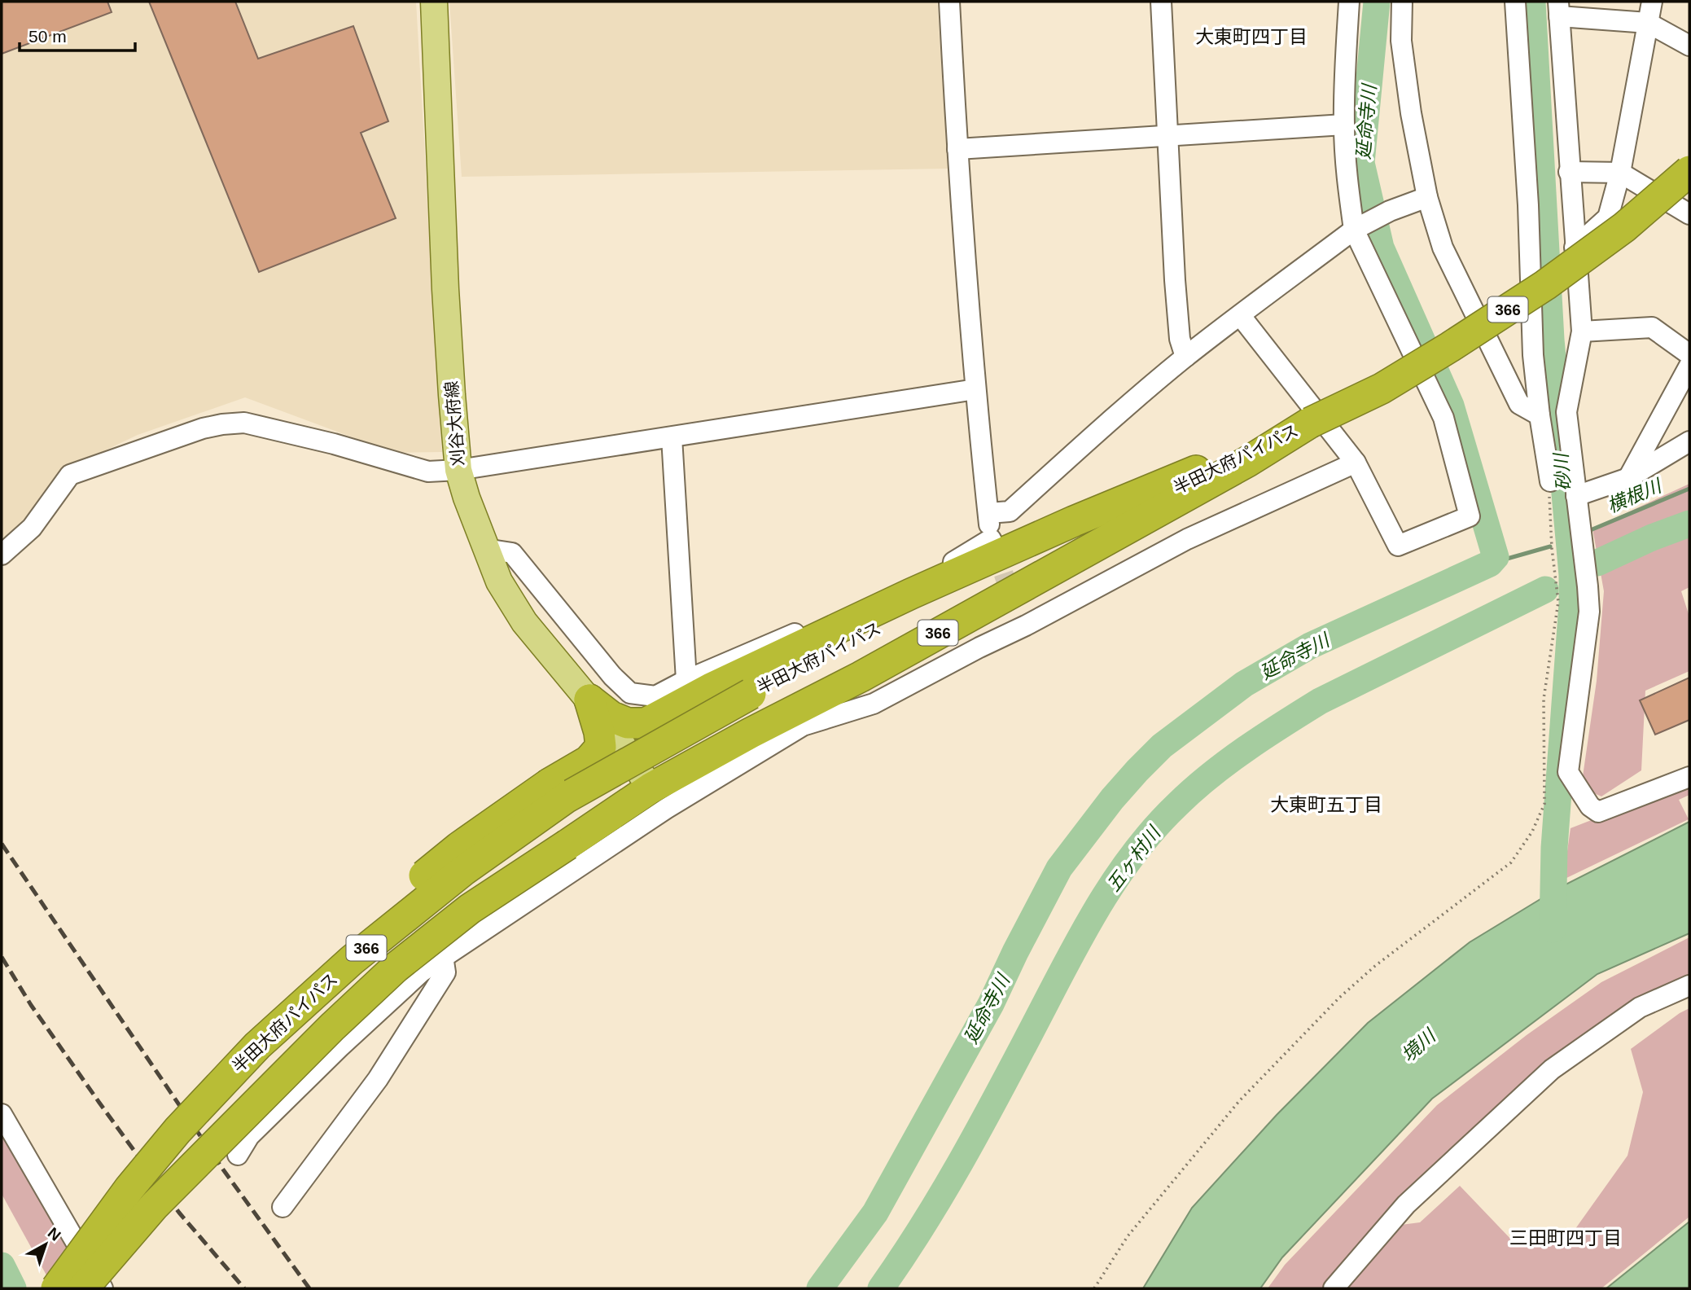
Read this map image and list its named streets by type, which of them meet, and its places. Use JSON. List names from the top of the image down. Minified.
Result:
{"streets":{"highway":["366","半田大府パイパス"],"main road":["刈谷大府線"]},"crossings":[["366","刈谷大府線"],["366","半田大府パイパス"]],"districts":["大東町四丁目","大東町五丁目","三田町四丁目"],"water":["延命寺川","砂川","横根川","五ヶ村川","境川"],"scale_bar":"50 m","north":"top right"}
